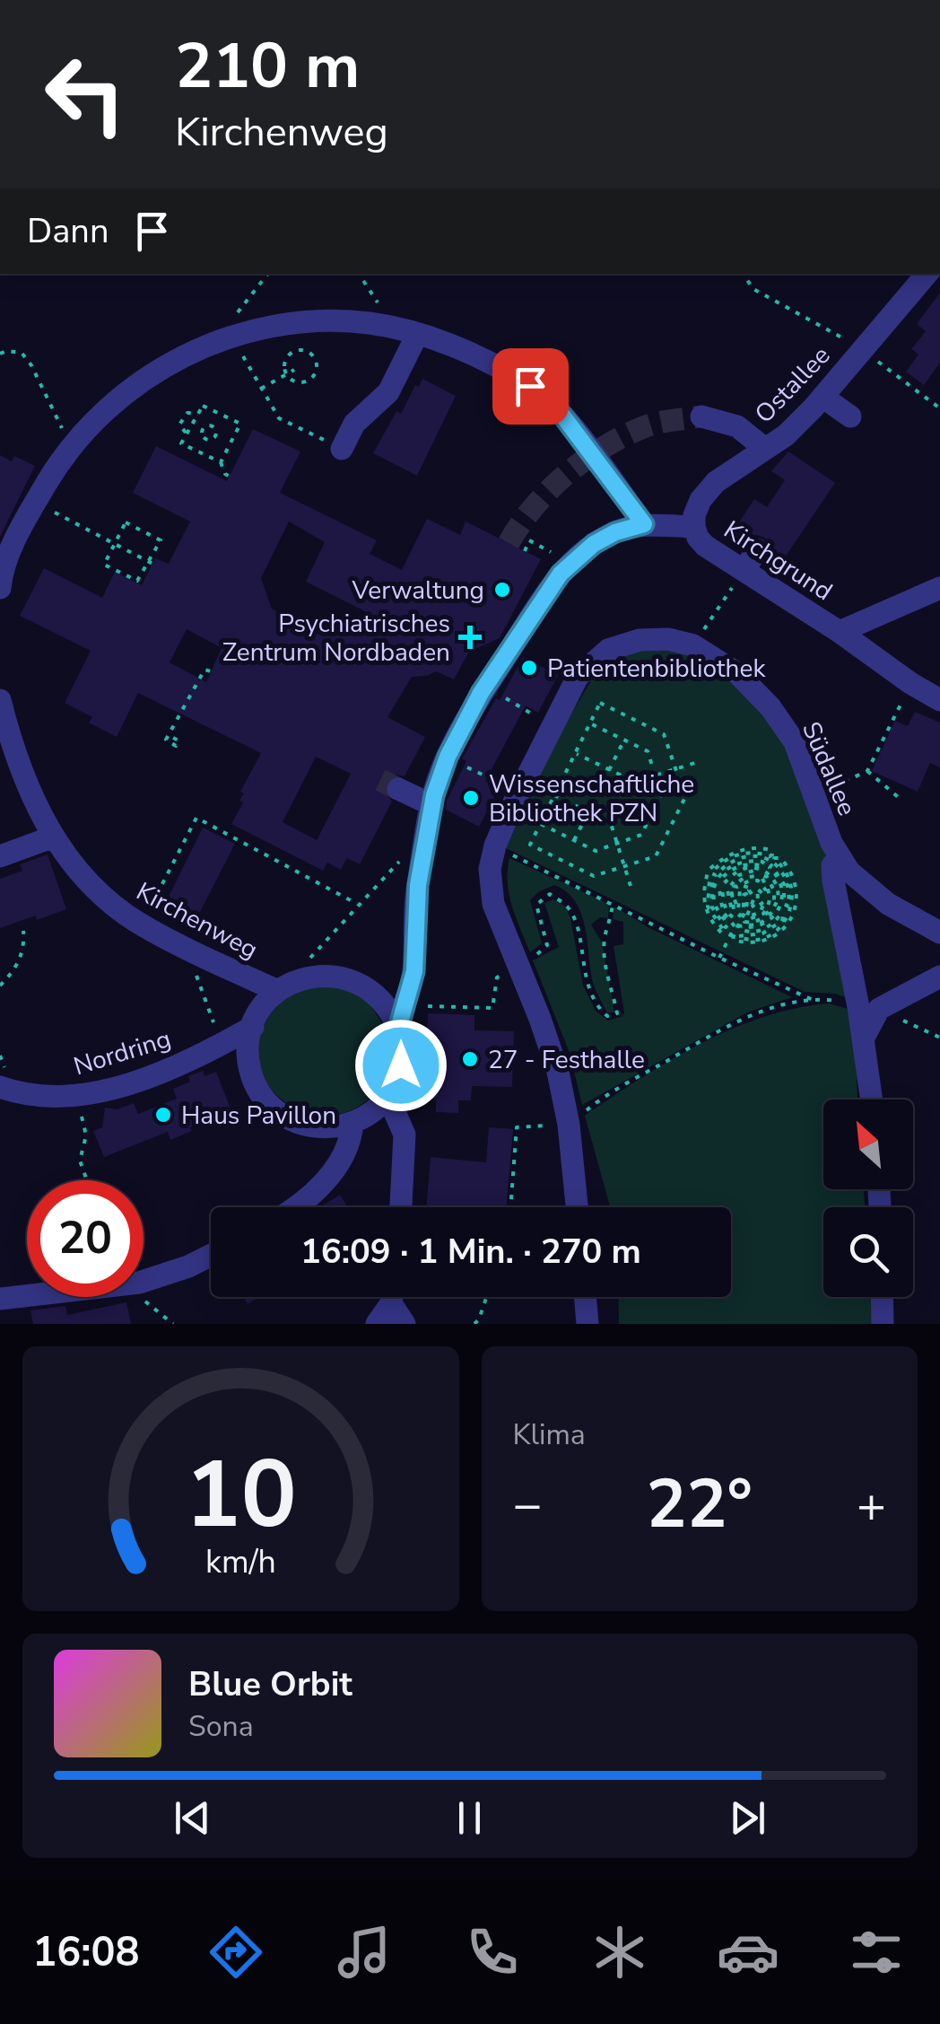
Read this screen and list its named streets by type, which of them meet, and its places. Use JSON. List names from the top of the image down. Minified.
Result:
{"streets":{"street":["Ostallee","Kirchgrund","Südallee","Kirchenweg","Nordring"]},"crossings":[["Ostallee","Kirchgrund"],["Kirchenweg","Nordring"]],"places":{"other":["Verwaltung","Patientenbibliothek","Wissenschaftliche Bibliothek PZN","27 - Festhalle","Haus Pavillon"],"health":["Psychiatrisches Zentrum Nordbaden"]},"north":"top left","page":{"turn":["210 m","Kirchenweg"],"then":"Dann","limit":"20","trip":"16:09 · 1 Min. · 270 m","tile":"Klima","heat":["−","22°","+"],"song":["Blue Orbit","Sona"],"tabs":"16:08","gauge":["10","km/h"]}}
